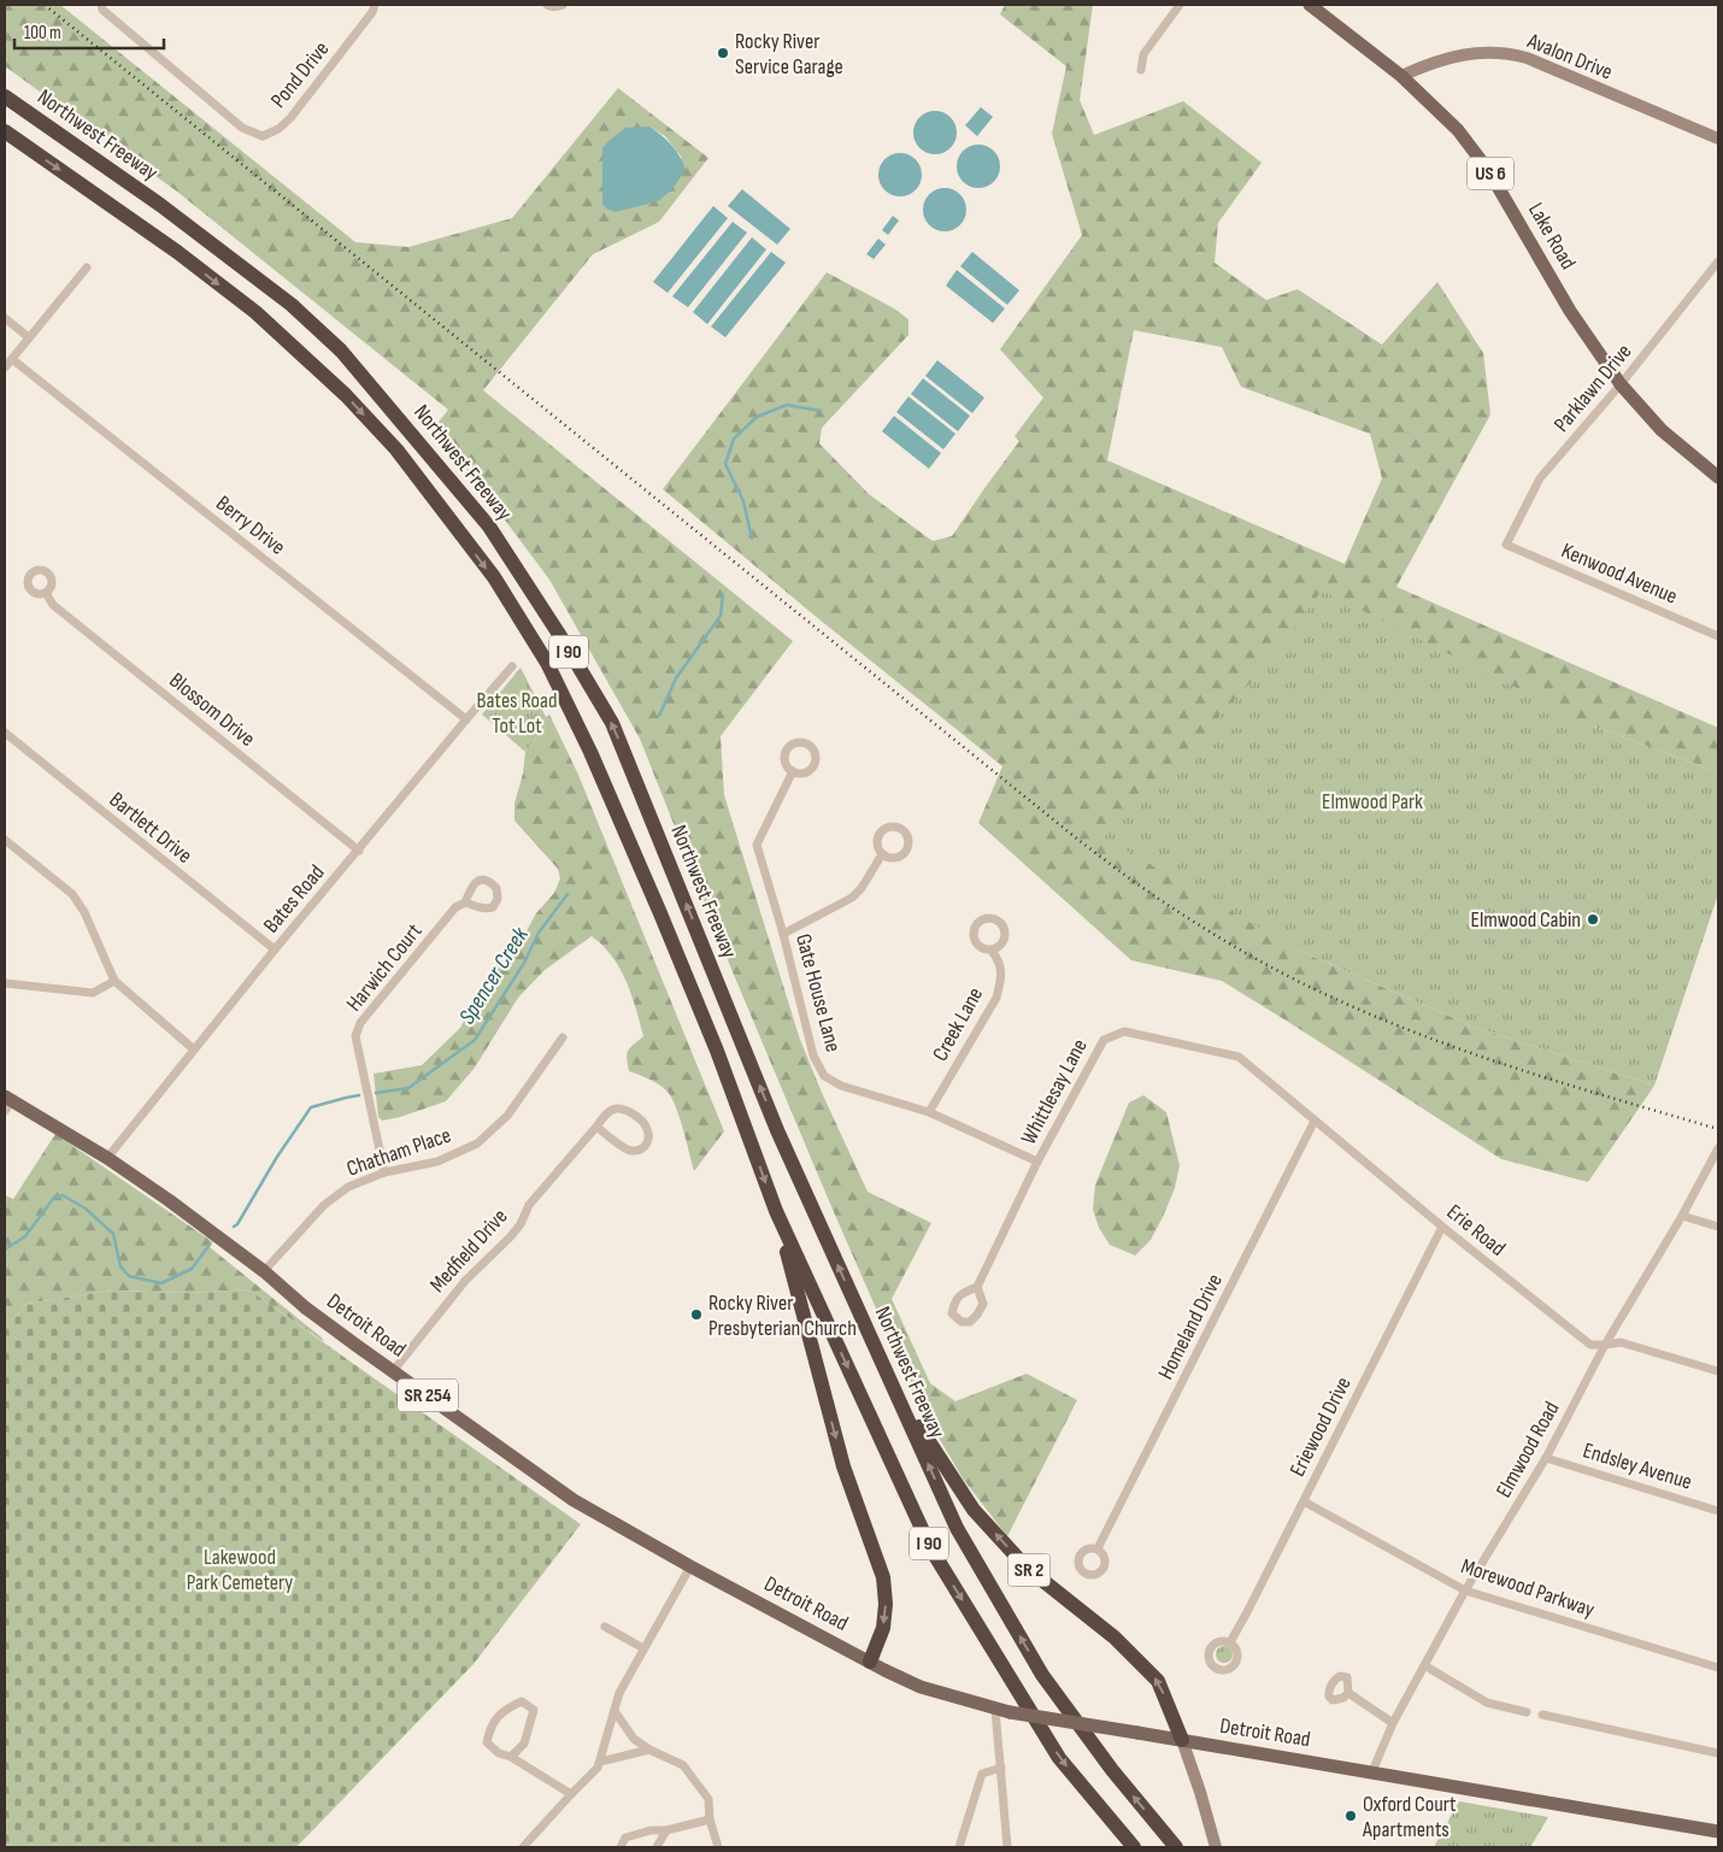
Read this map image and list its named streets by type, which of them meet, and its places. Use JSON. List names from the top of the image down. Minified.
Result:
{"streets":{"highway":["Northwest Freeway","I 90","SR 2"],"main road":["US 6","Lake Road","Detroit Road","SR 254"],"street":["Avalon Drive","Pond Drive","Parklawn Drive","Berry Drive","Kenwood Avenue","Blossom Drive","Bartlett Drive","Bates Road","Harwich Court","Gate House Lane","Creek Lane","Whittlesay Lane","Chatham Place","Erie Road","Medfield Drive","Homeland Drive","Eriewood Drive","Elmwood Road","Endsley Avenue","Morewood Parkway"]},"crossings":[["Avalon Drive","Lake Road"],["Northwest Freeway","SR 2"],["Lake Road","Parklawn Drive"],["Parklawn Drive","Kenwood Avenue"],["Berry Drive","Bates Road"],["Blossom Drive","Bates Road"],["Bartlett Drive","Bates Road"],["Bates Road","Detroit Road"],["Harwich Court","Chatham Place"],["Gate House Lane","Creek Lane"],["Gate House Lane","Whittlesay Lane"],["Whittlesay Lane","Erie Road"],["Chatham Place","Detroit Road"],["Erie Road","Homeland Drive"],["Erie Road","Eriewood Drive"],["Erie Road","Elmwood Road"],["Medfield Drive","Detroit Road"],["Detroit Road","Elmwood Road"],["Detroit Road","SR 2"],["Eriewood Drive","Morewood Parkway"],["Elmwood Road","Endsley Avenue"],["Elmwood Road","Morewood Parkway"]],"water":["Spencer Creek"],"parks":["Bates Road Tot Lot","Elmwood Park","Lakewood Park Cemetery"],"places":["Rocky River Service Garage","Elmwood Cabin","Rocky River Presbyterian Church","Oxford Court Apartments"],"scale_bar":"100 m"}
